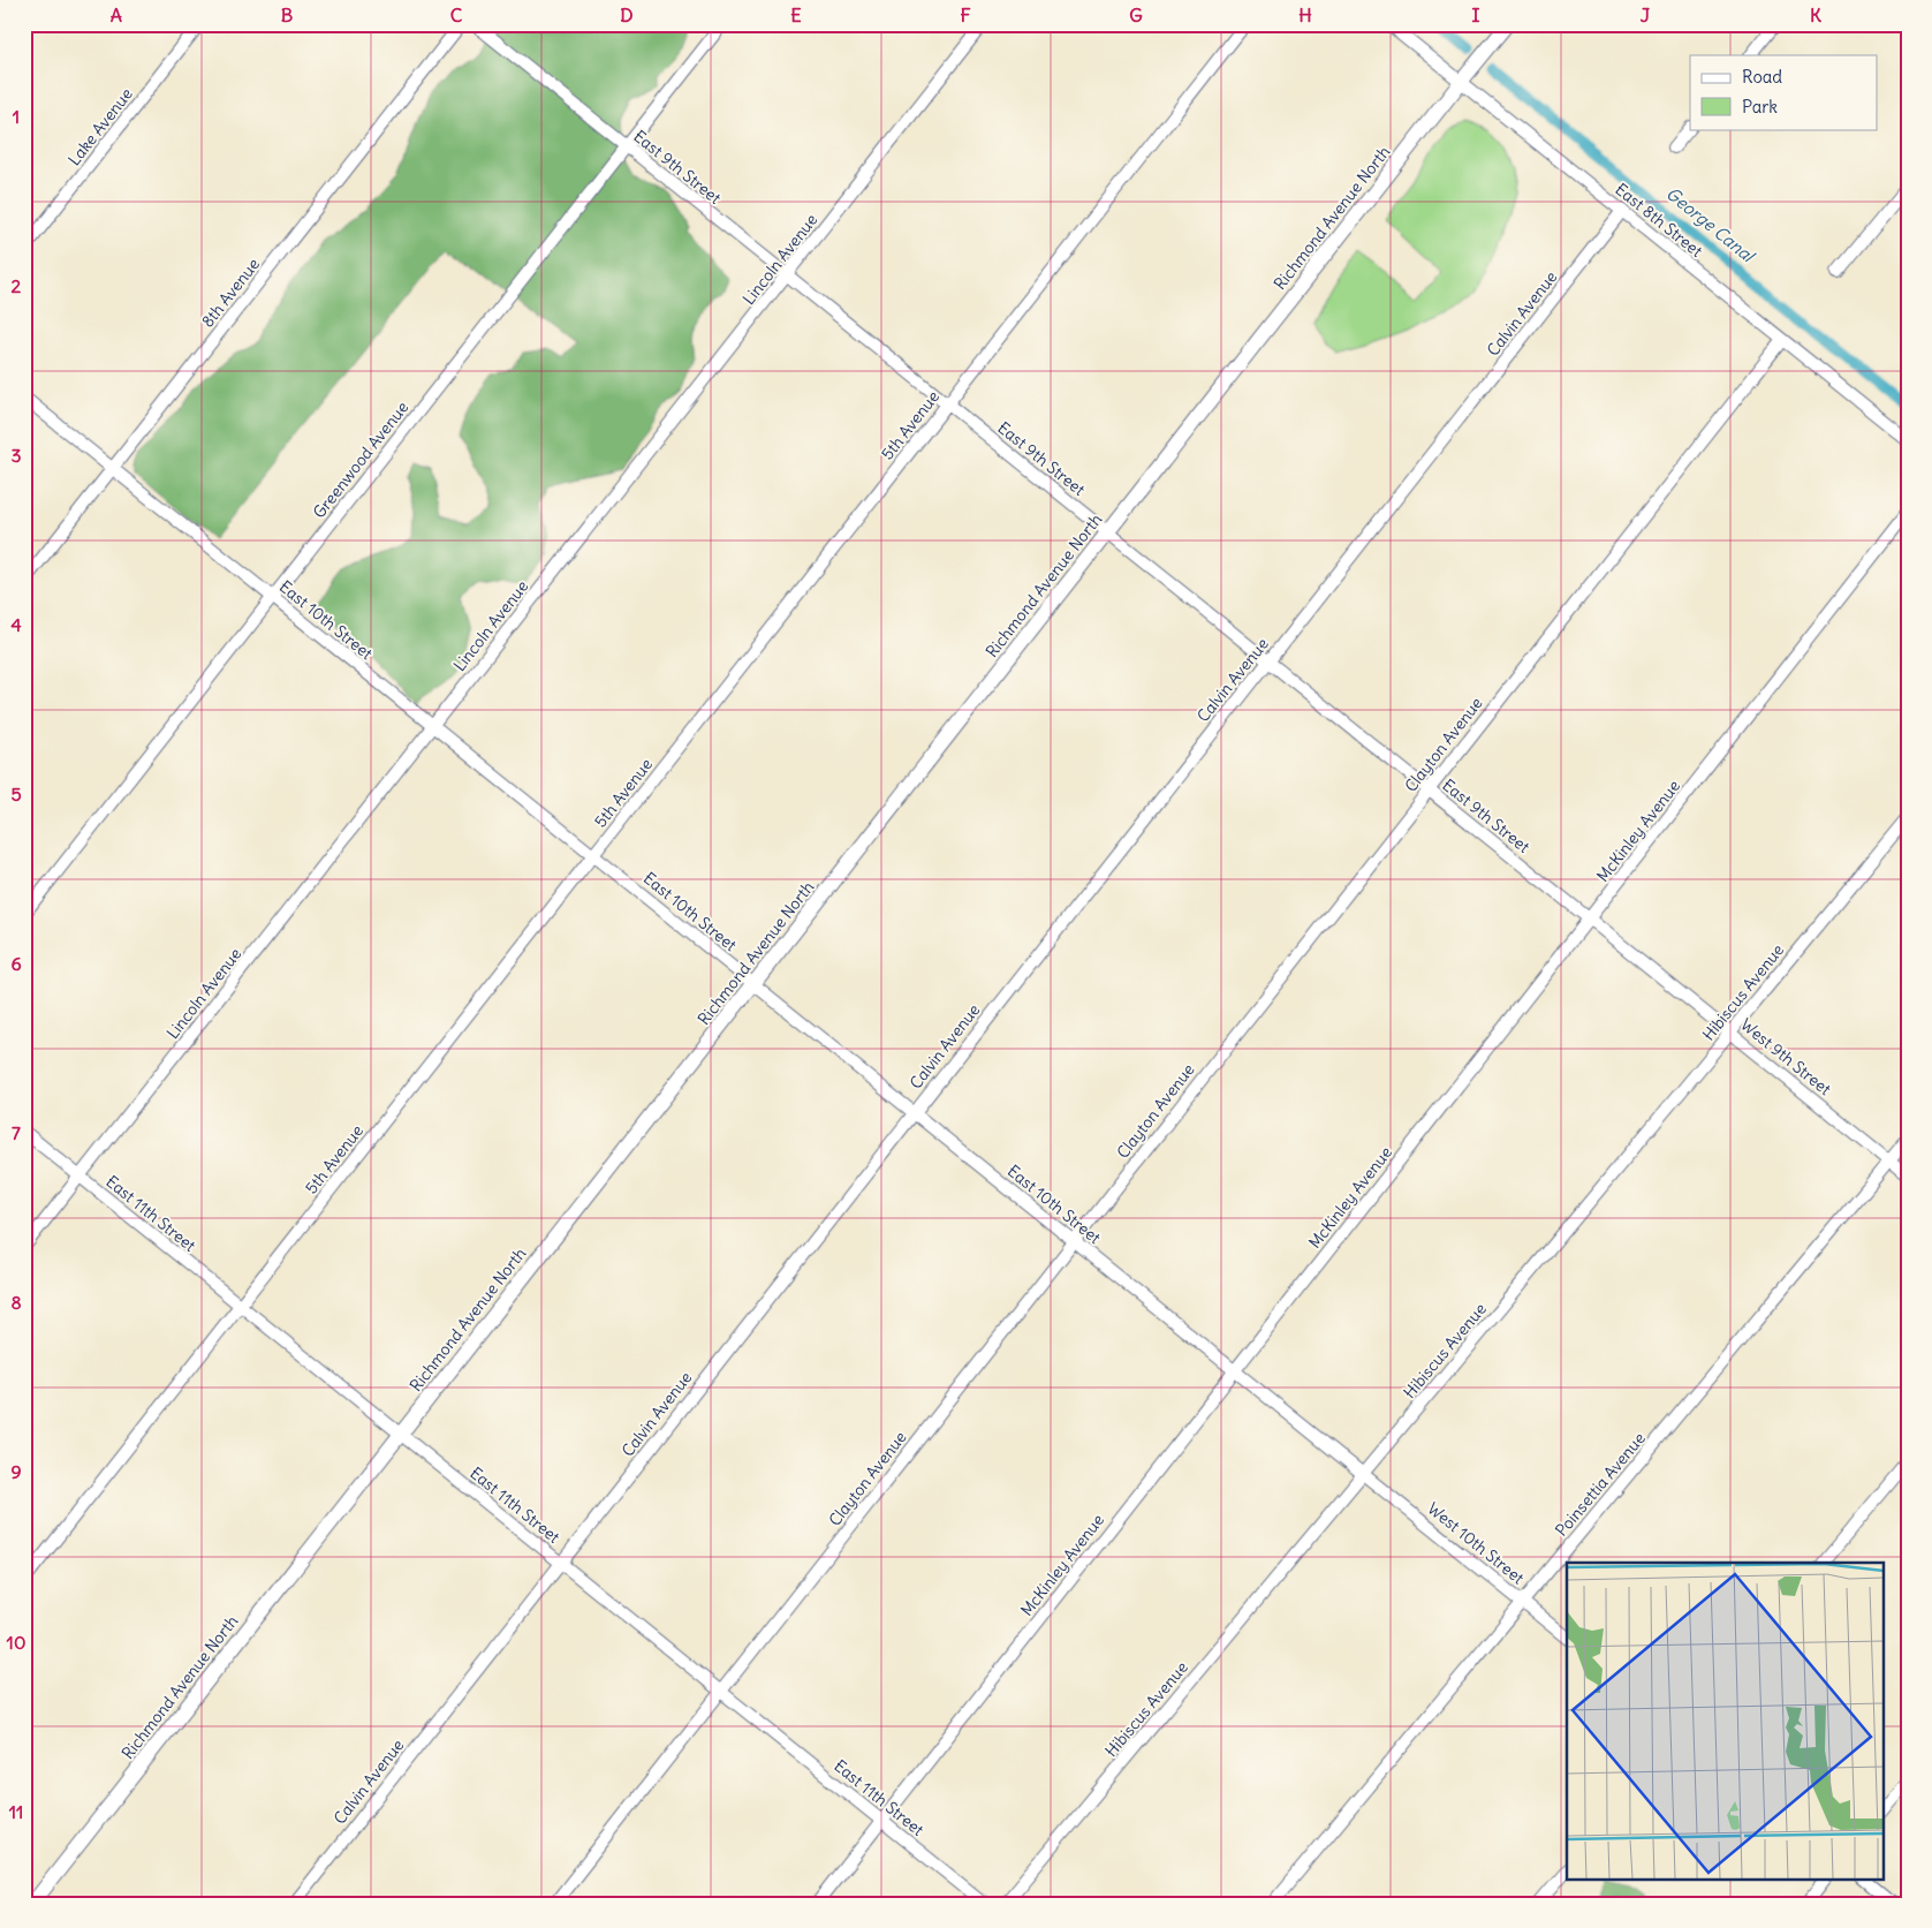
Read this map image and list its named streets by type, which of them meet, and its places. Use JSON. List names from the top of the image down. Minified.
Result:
{"streets":{"street":["Lake Avenue","East 9th Street","Richmond Avenue North","East 8th Street","Lincoln Avenue","8th Avenue","Calvin Avenue","5th Avenue","Greenwood Avenue","East 10th Street","Clayton Avenue","McKinley Avenue","Hibiscus Avenue","West 9th Street","East 11th Street","Poinsettia Avenue","West 10th Street"]},"crossings":[["East 9th Street","Richmond Avenue North"],["East 9th Street","Lincoln Avenue"],["East 9th Street","Calvin Avenue"],["East 9th Street","5th Avenue"],["East 9th Street","Greenwood Avenue"],["East 9th Street","Clayton Avenue"],["East 9th Street","McKinley Avenue"],["East 9th Street","West 9th Street"],["Richmond Avenue North","East 8th Street"],["Richmond Avenue North","East 10th Street"],["Richmond Avenue North","East 11th Street"],["East 8th Street","Calvin Avenue"],["East 8th Street","Clayton Avenue"],["Lincoln Avenue","East 10th Street"],["Lincoln Avenue","East 11th Street"],["8th Avenue","East 10th Street"],["Calvin Avenue","East 10th Street"],["Calvin Avenue","East 11th Street"],["5th Avenue","East 10th Street"],["5th Avenue","East 11th Street"],["Greenwood Avenue","East 10th Street"],["East 10th Street","Clayton Avenue"],["East 10th Street","McKinley Avenue"],["East 10th Street","Hibiscus Avenue"],["East 10th Street","West 10th Street"],["Clayton Avenue","East 11th Street"],["McKinley Avenue","West 9th Street"],["McKinley Avenue","East 11th Street"],["Hibiscus Avenue","West 9th Street"],["Hibiscus Avenue","West 10th Street"],["West 9th Street","Poinsettia Avenue"],["Poinsettia Avenue","West 10th Street"]],"water":["George Canal"],"legend":["Road","Park"],"grid":{"columns":["A","B","C","D","E","F","G","H","I","J","K"],"rows":["1","2","3","4","5","6","7","8","9","10","11"]}}
